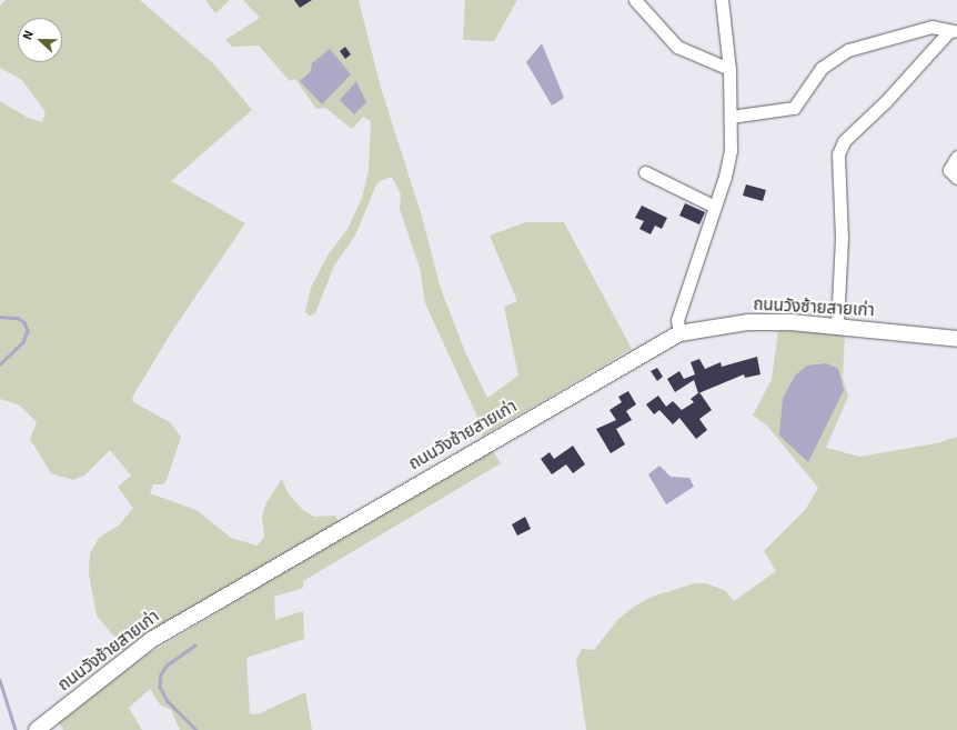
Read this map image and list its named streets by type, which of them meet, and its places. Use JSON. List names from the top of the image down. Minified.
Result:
{"streets":{"main road":["ถนนวังซ้ายสายเก่า"]},"north":"left"}
